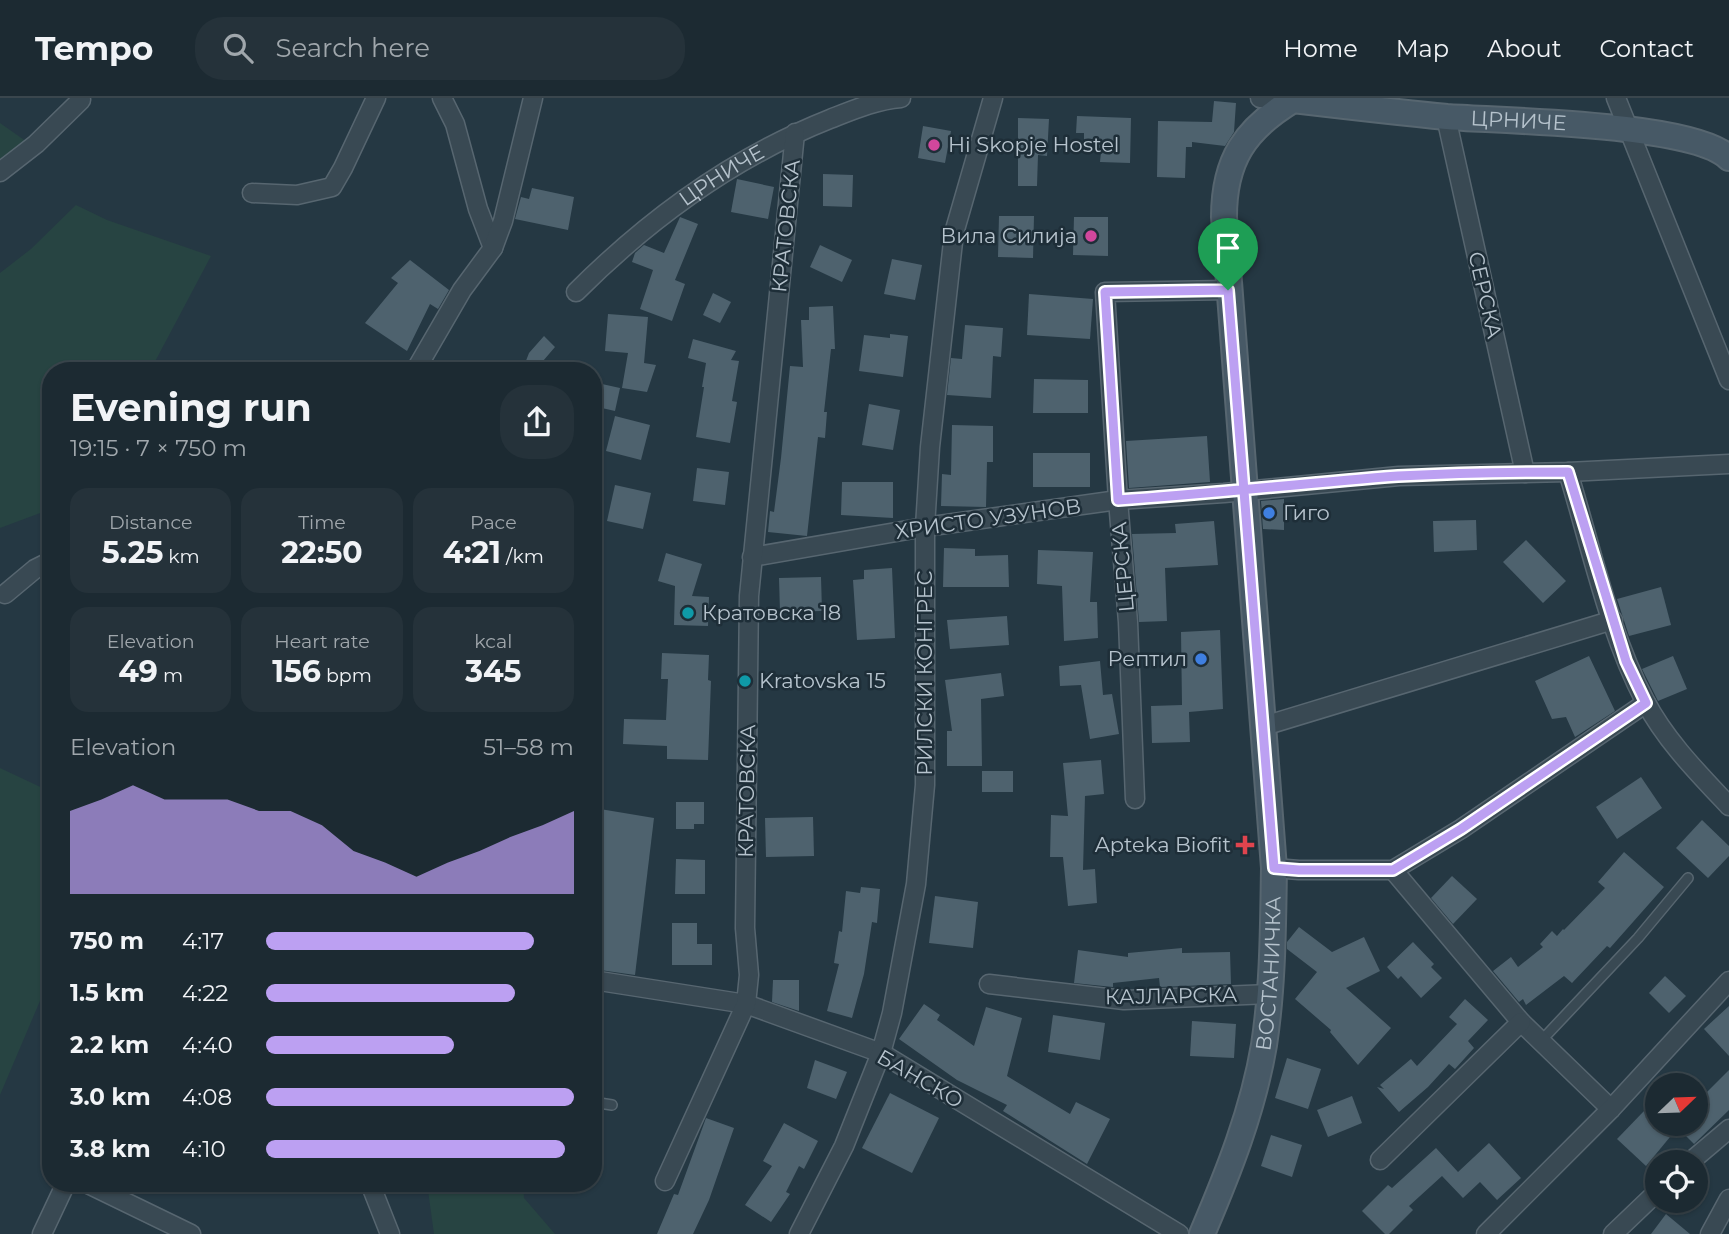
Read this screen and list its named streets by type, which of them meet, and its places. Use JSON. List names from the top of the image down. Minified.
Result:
{"streets":{"street":["ЦРНИЧЕ","КРАТОВСКА","СЕРСКА","ХРИСТО УЗУНОВ","ЦЕРСКА","РИЛСКИ КОНГРЕС","ВОСТАНИЧКА","КАЈЛАРСКА","БАНСКО"]},"crossings":[["ЦРНИЧЕ","КРАТОВСКА"],["ЦРНИЧЕ","СЕРСКА"],["ЦРНИЧЕ","ВОСТАНИЧКА"],["КРАТОВСКА","ХРИСТО УЗУНОВ"],["КРАТОВСКА","БАНСКО"],["СЕРСКА","ХРИСТО УЗУНОВ"],["ХРИСТО УЗУНОВ","ЦЕРСКА"],["ХРИСТО УЗУНОВ","РИЛСКИ КОНГРЕС"],["ХРИСТО УЗУНОВ","ВОСТАНИЧКА"],["ЦЕРСКА","ВОСТАНИЧКА"],["РИЛСКИ КОНГРЕС","БАНСКО"],["ВОСТАНИЧКА","КАЈЛАРСКА"]],"places":{"other":["Hi Skopje Hostel","Вила Силија","Гиго","Кратовска 18","Рептил","Kratovska 15"],"health":["Apteka Biofit"]},"north":"top right","page":{"header":"Tempo","search":"Search here","nav":["Home","Map","About","Contact"],"heading":["Evening run","19:15 · 7 × 750 m"],"stats":[["Distance","5.25 km"],["Time","22:50"],["Pace","4:21 /km"],["Elevation","49 m"],["Heart rate","156 bpm"],["kcal","345"]],"chart":["Elevation","51–58 m"],"list":[{"name":"750 m","note":"4:17"},{"name":"1.5 km","note":"4:22"},{"name":"2.2 km","note":"4:40"},{"name":"3.0 km","note":"4:08"},{"name":"3.8 km","note":"4:10"}]}}
